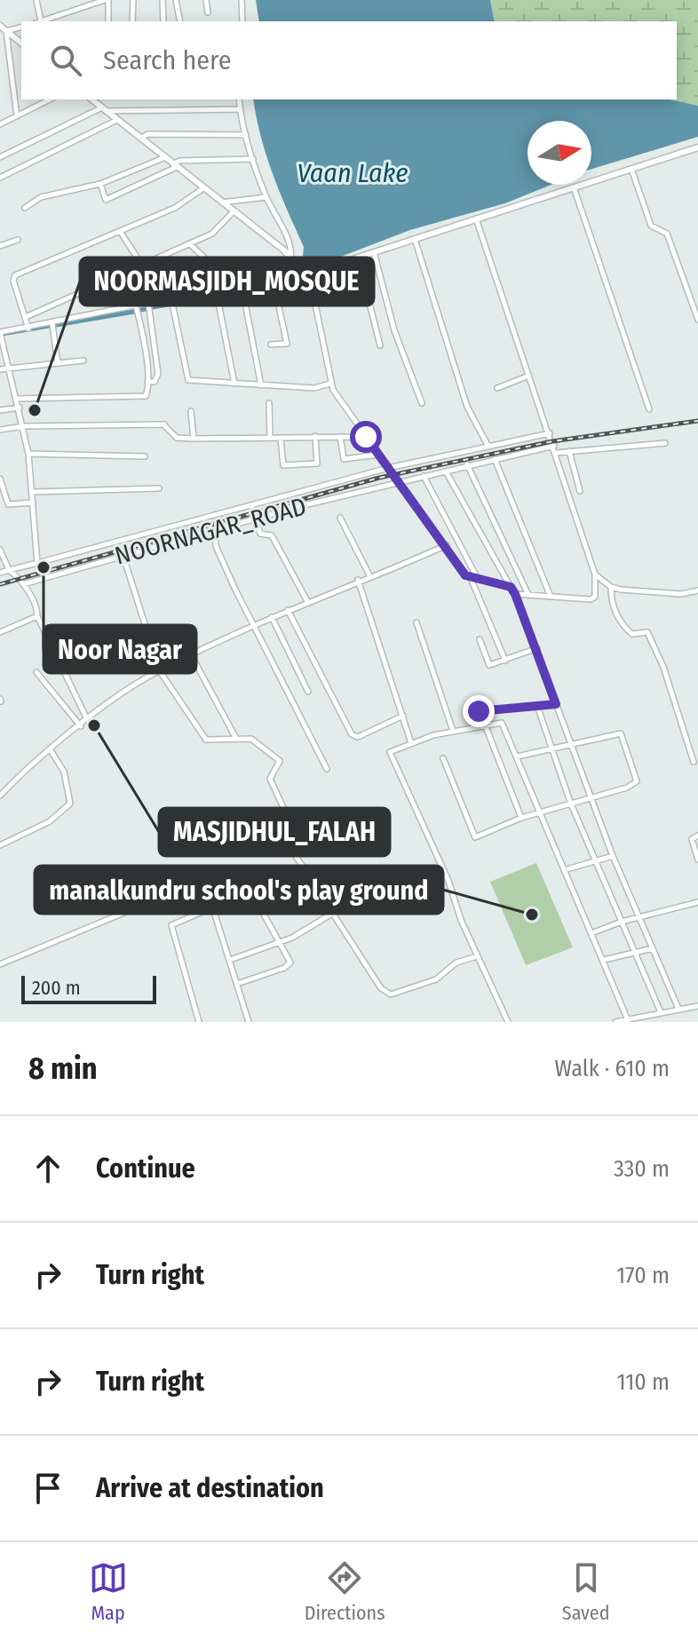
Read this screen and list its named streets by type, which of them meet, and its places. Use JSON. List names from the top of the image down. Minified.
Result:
{"streets":{"street":["NOORNAGAR_ROAD"]},"water":["Vaan Lake"],"places":["NOORMASJIDH_MOSQUE","Noor Nagar","MASJIDHUL_FALAH","manalkundru school's play ground"],"scale_bar":"200 m","north":"right","page":{"search":"Search here","scale":"200 m","heading":["8 min","Walk · 610 m"],"list":[["Continue","330 m"],["Turn right","170 m"],["Turn right","110 m"],"Arrive at destination"],"nav":["Map","Directions","Saved"]}}
